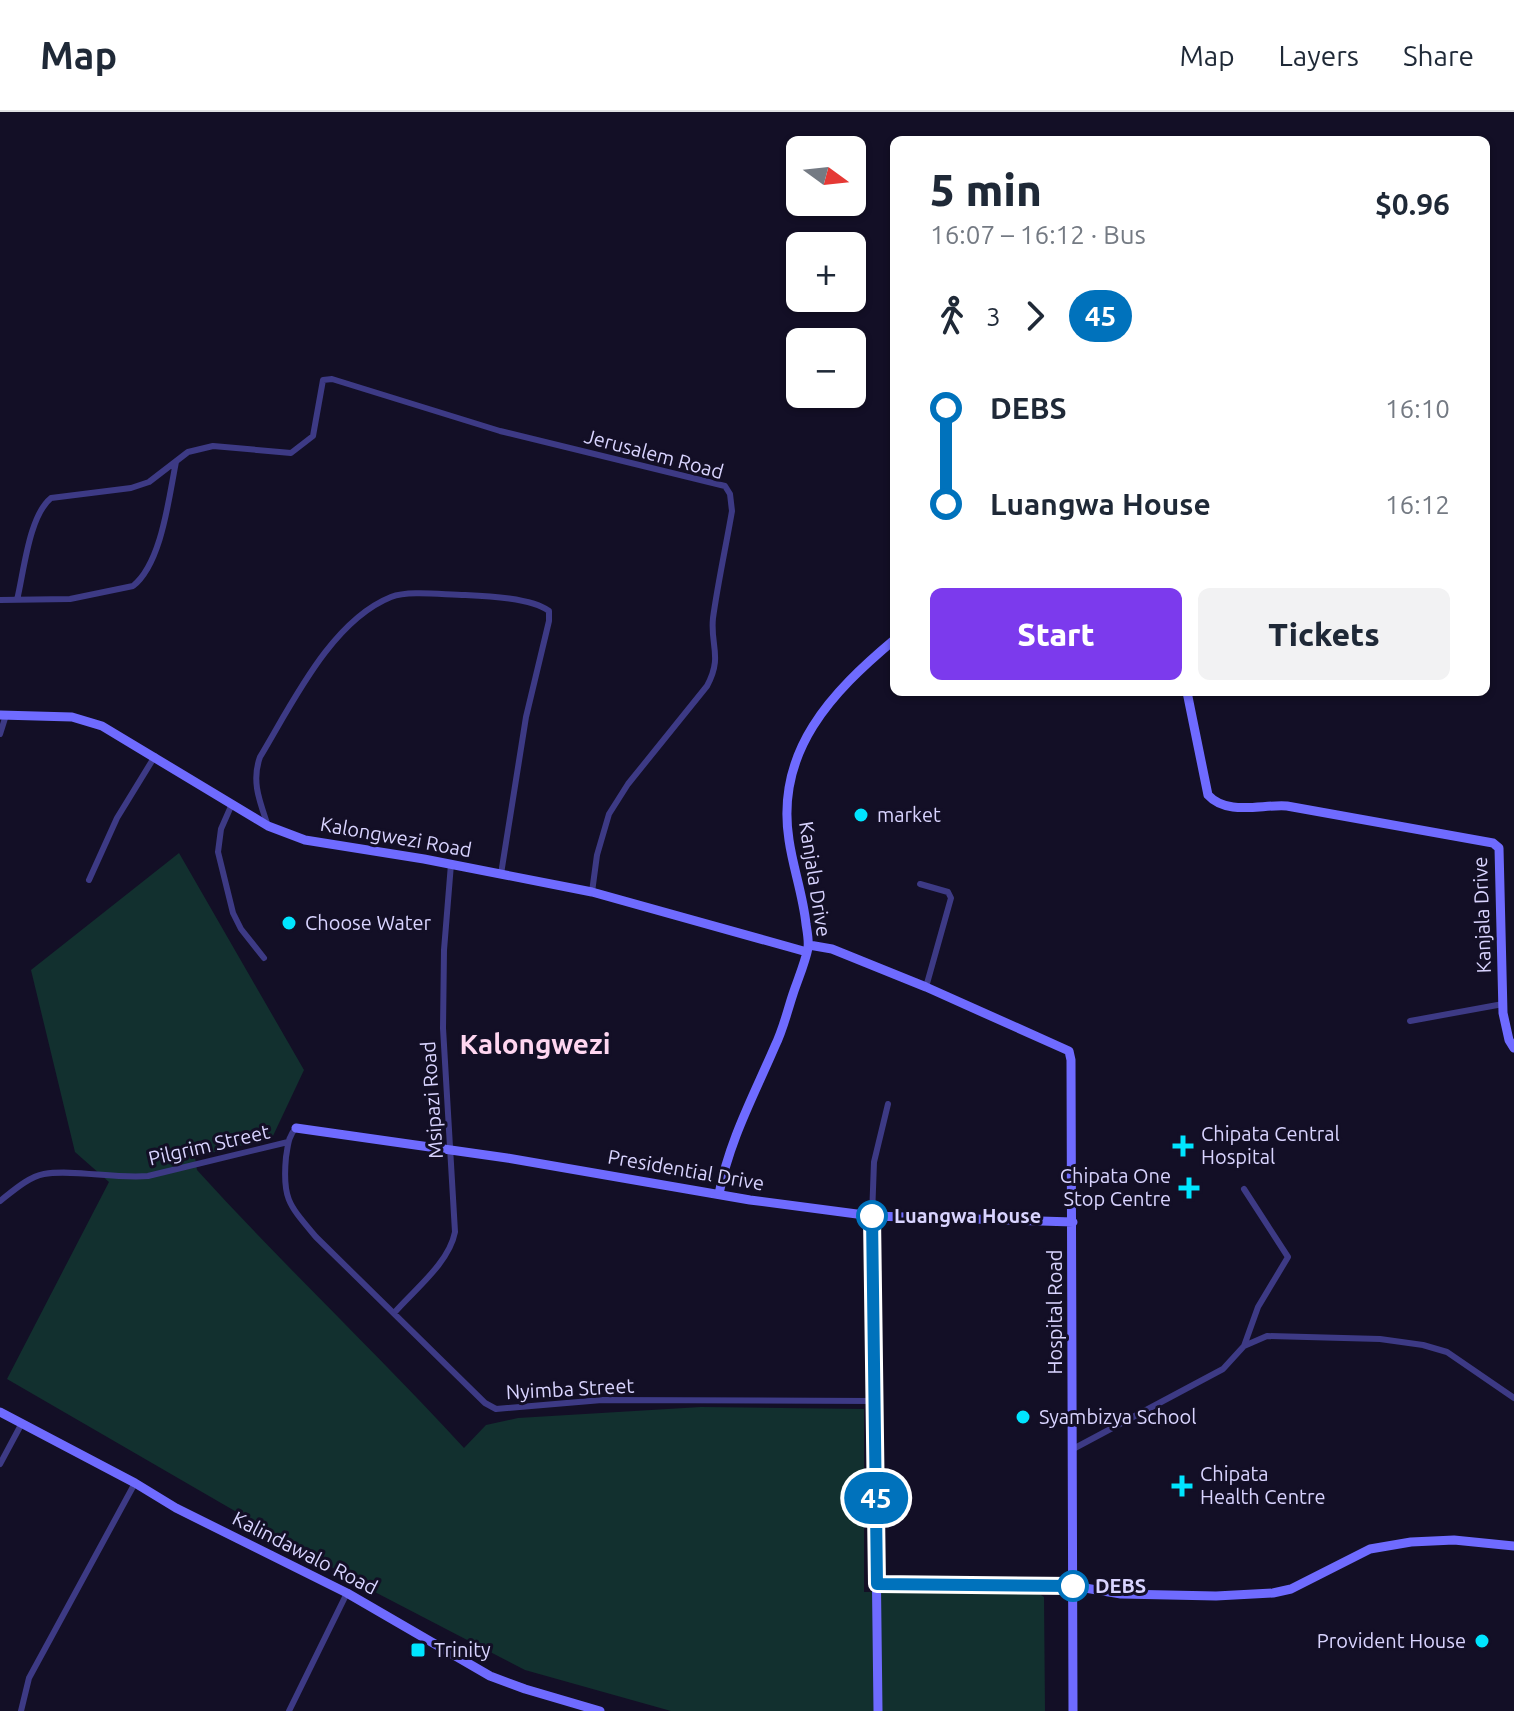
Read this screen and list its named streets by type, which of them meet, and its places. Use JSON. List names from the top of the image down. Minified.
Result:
{"streets":{"street":["Jerusalem Road","Kalongwezi Road","Kanjala Drive","Msipazi Road","Pilgrim Street","Presidential Drive","Hospital Road","Nyimba Street","Kalindawalo Road"]},"crossings":[["Jerusalem Road","Kalongwezi Road"],["Kalongwezi Road","Kanjala Drive"],["Kalongwezi Road","Msipazi Road"],["Kalongwezi Road","Hospital Road"],["Kanjala Drive","Presidential Drive"],["Kanjala Drive","Hospital Road"],["Msipazi Road","Presidential Drive"],["Msipazi Road","Nyimba Street"],["Pilgrim Street","Nyimba Street"],["Presidential Drive","Hospital Road"],["Presidential Drive","Nyimba Street"]],"districts":["Kalongwezi"],"places":{"other":["market","Choose Water","Luangwa House","Syambizya School","DEBS","Provident House"],"health":["Chipata Central Hospital","Chipata One Stop Centre","Chipata Health Centre"],"transit":["Trinity"]},"lines":["bus line 45"],"north":"right","page":{"header":"Map","nav":["Map","Layers","Share"],"on_map":"45","map_buttons":["+","−"],"heading":["5 min","16:07 – 16:12 · Bus","$0.96"],"legs":["3","45"],"list":[{"name":"DEBS","value":"16:10"},{"name":"Luangwa House","value":"16:12"}],"buttons":["Start","Tickets"]}}
